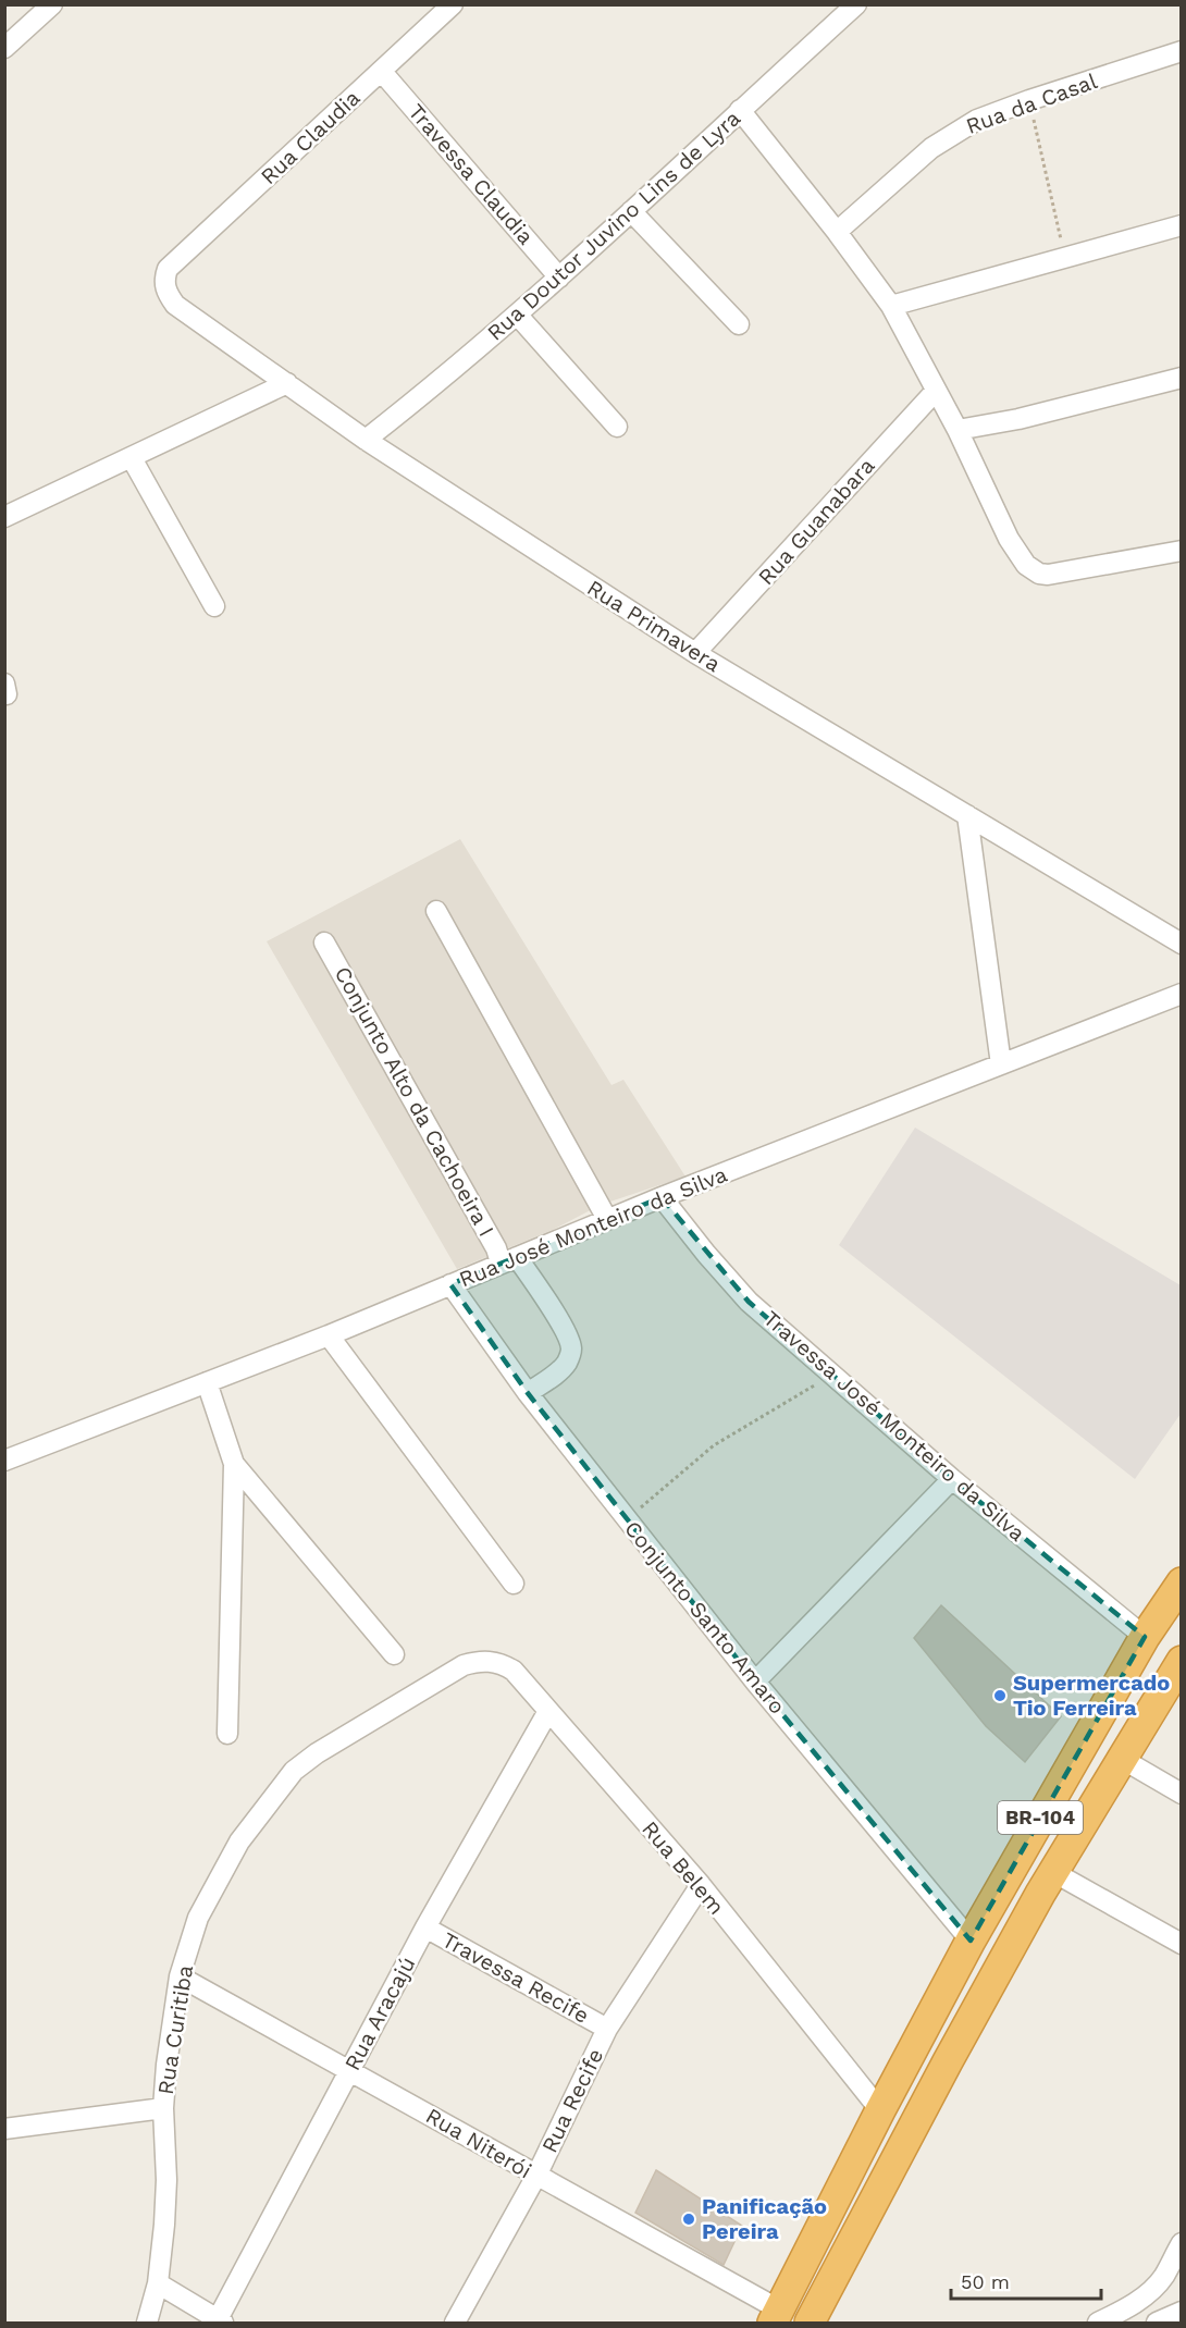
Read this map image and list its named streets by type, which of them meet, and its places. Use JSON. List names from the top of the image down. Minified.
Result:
{"streets":{"highway":["BR-104"],"street":["Rua da Casal","Rua Claudia","Travessa Claudia","Rua Doutor Juvino Lins de Lyra","Rua Guanabara","Rua Primavera","Conjunto Alto da Cachoeira I","Rua José Monteiro da Silva","Travessa José Monteiro da Silva","Conjunto Santo Amaro","Rua Belem","Travessa Recife","Rua Aracajú","Rua Curitiba","Rua Recife","Rua Niterói"]},"crossings":[["Rua Claudia","Travessa Claudia"],["Rua Claudia","Rua Primavera"],["Travessa Claudia","Rua Doutor Juvino Lins de Lyra"],["Rua Doutor Juvino Lins de Lyra","Rua Primavera"],["Rua Guanabara","Rua Primavera"],["Conjunto Alto da Cachoeira I","Rua José Monteiro da Silva"],["Conjunto Alto da Cachoeira I","Conjunto Santo Amaro"],["Rua José Monteiro da Silva","Travessa José Monteiro da Silva"],["Rua José Monteiro da Silva","Conjunto Santo Amaro"],["Travessa José Monteiro da Silva","BR-104"],["Conjunto Santo Amaro","BR-104"],["BR-104","Rua Belem"],["BR-104","Rua Niterói"],["Rua Belem","Rua Aracajú"],["Rua Belem","Rua Curitiba"],["Rua Belem","Rua Recife"],["Travessa Recife","Rua Aracajú"],["Travessa Recife","Rua Recife"],["Rua Aracajú","Rua Niterói"],["Rua Curitiba","Rua Niterói"],["Rua Recife","Rua Niterói"]],"places":["Supermercado Tio Ferreira","Panificação Pereira"],"scale_bar":"50 m"}
